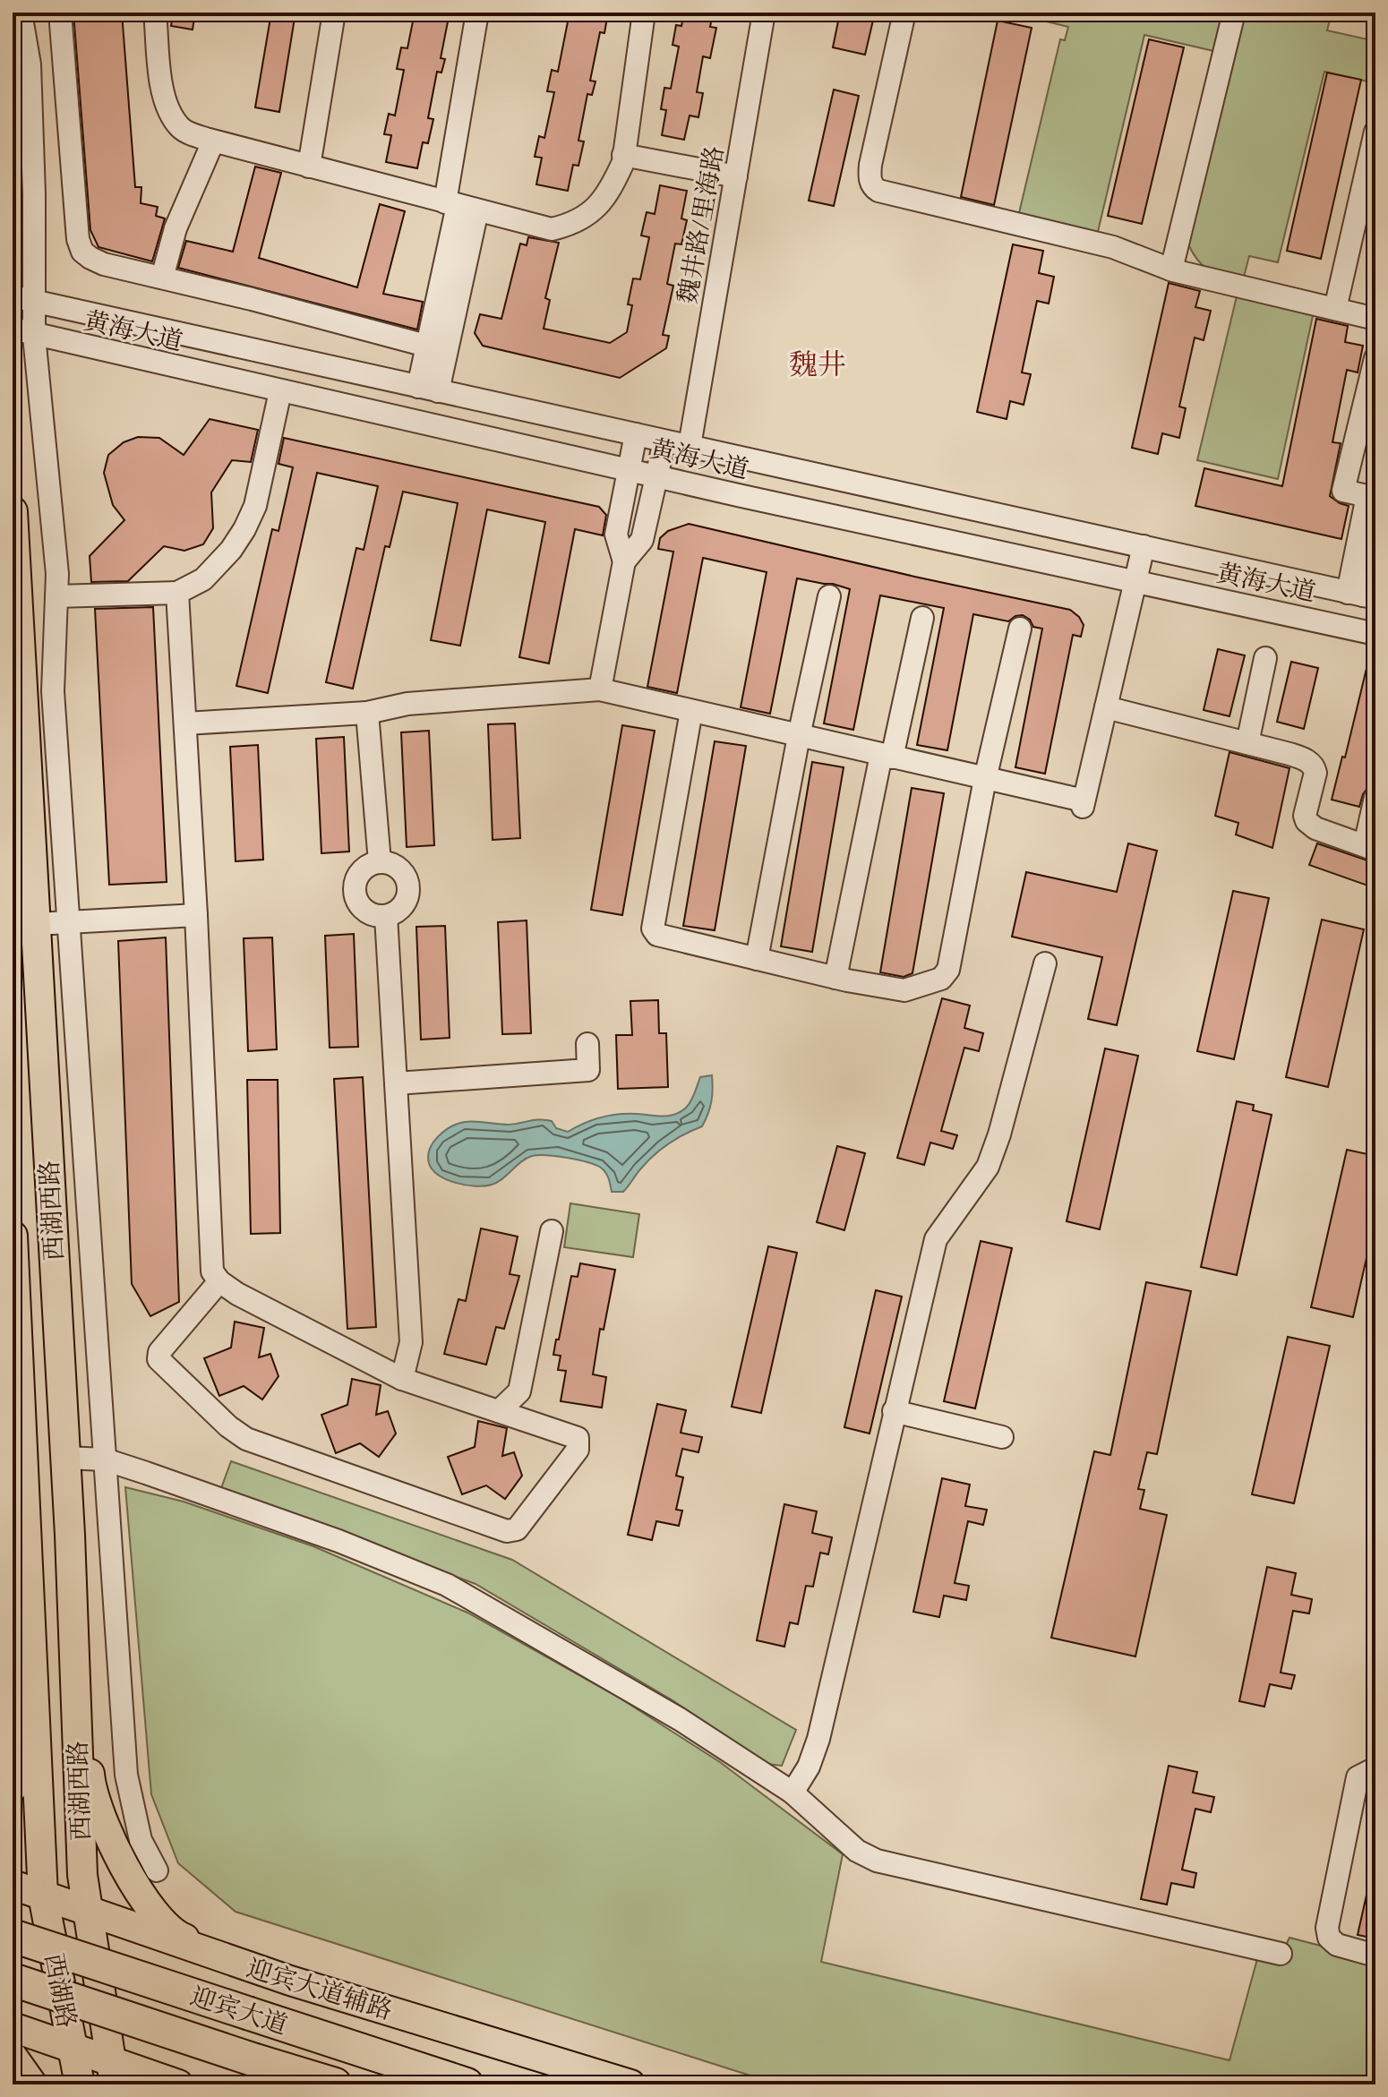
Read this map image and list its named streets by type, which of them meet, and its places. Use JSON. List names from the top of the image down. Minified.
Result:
{"streets":{"highway":["迎宾大道"],"main road":["西湖西路","迎宾大道辅路","西湖路"],"street":["魏井路/里海路","黄海大道"]},"crossings":[["魏井路/里海路","黄海大道"],["西湖西路","迎宾大道辅路"],["西湖西路","西湖路"],["迎宾大道辅路","西湖路"]],"districts":["魏井"]}
